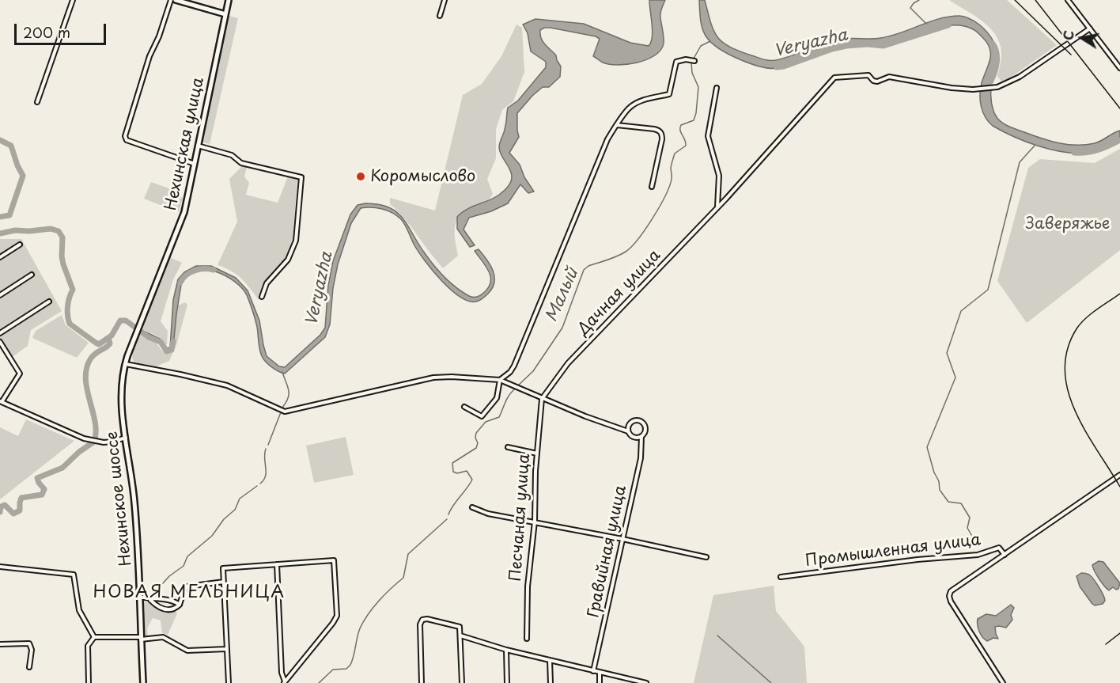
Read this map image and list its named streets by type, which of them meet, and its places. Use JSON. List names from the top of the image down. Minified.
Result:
{"streets":{"main road":["Нехинская улица","Нехинское шоссе"],"street":["Дачная улица","Песчаная улица","Промышленная улица","Гравийная улица"]},"crossings":[["Нехинская улица","Нехинское шоссе"],["Дачная улица","Песчаная улица"]],"districts":["НОВАЯ МЕЛЬНИЦА"],"water":["Veryazha","Малый"],"parks":["Заверяжье"],"places":["Коромыслово"],"scale_bar":"200 m","north":"left"}
